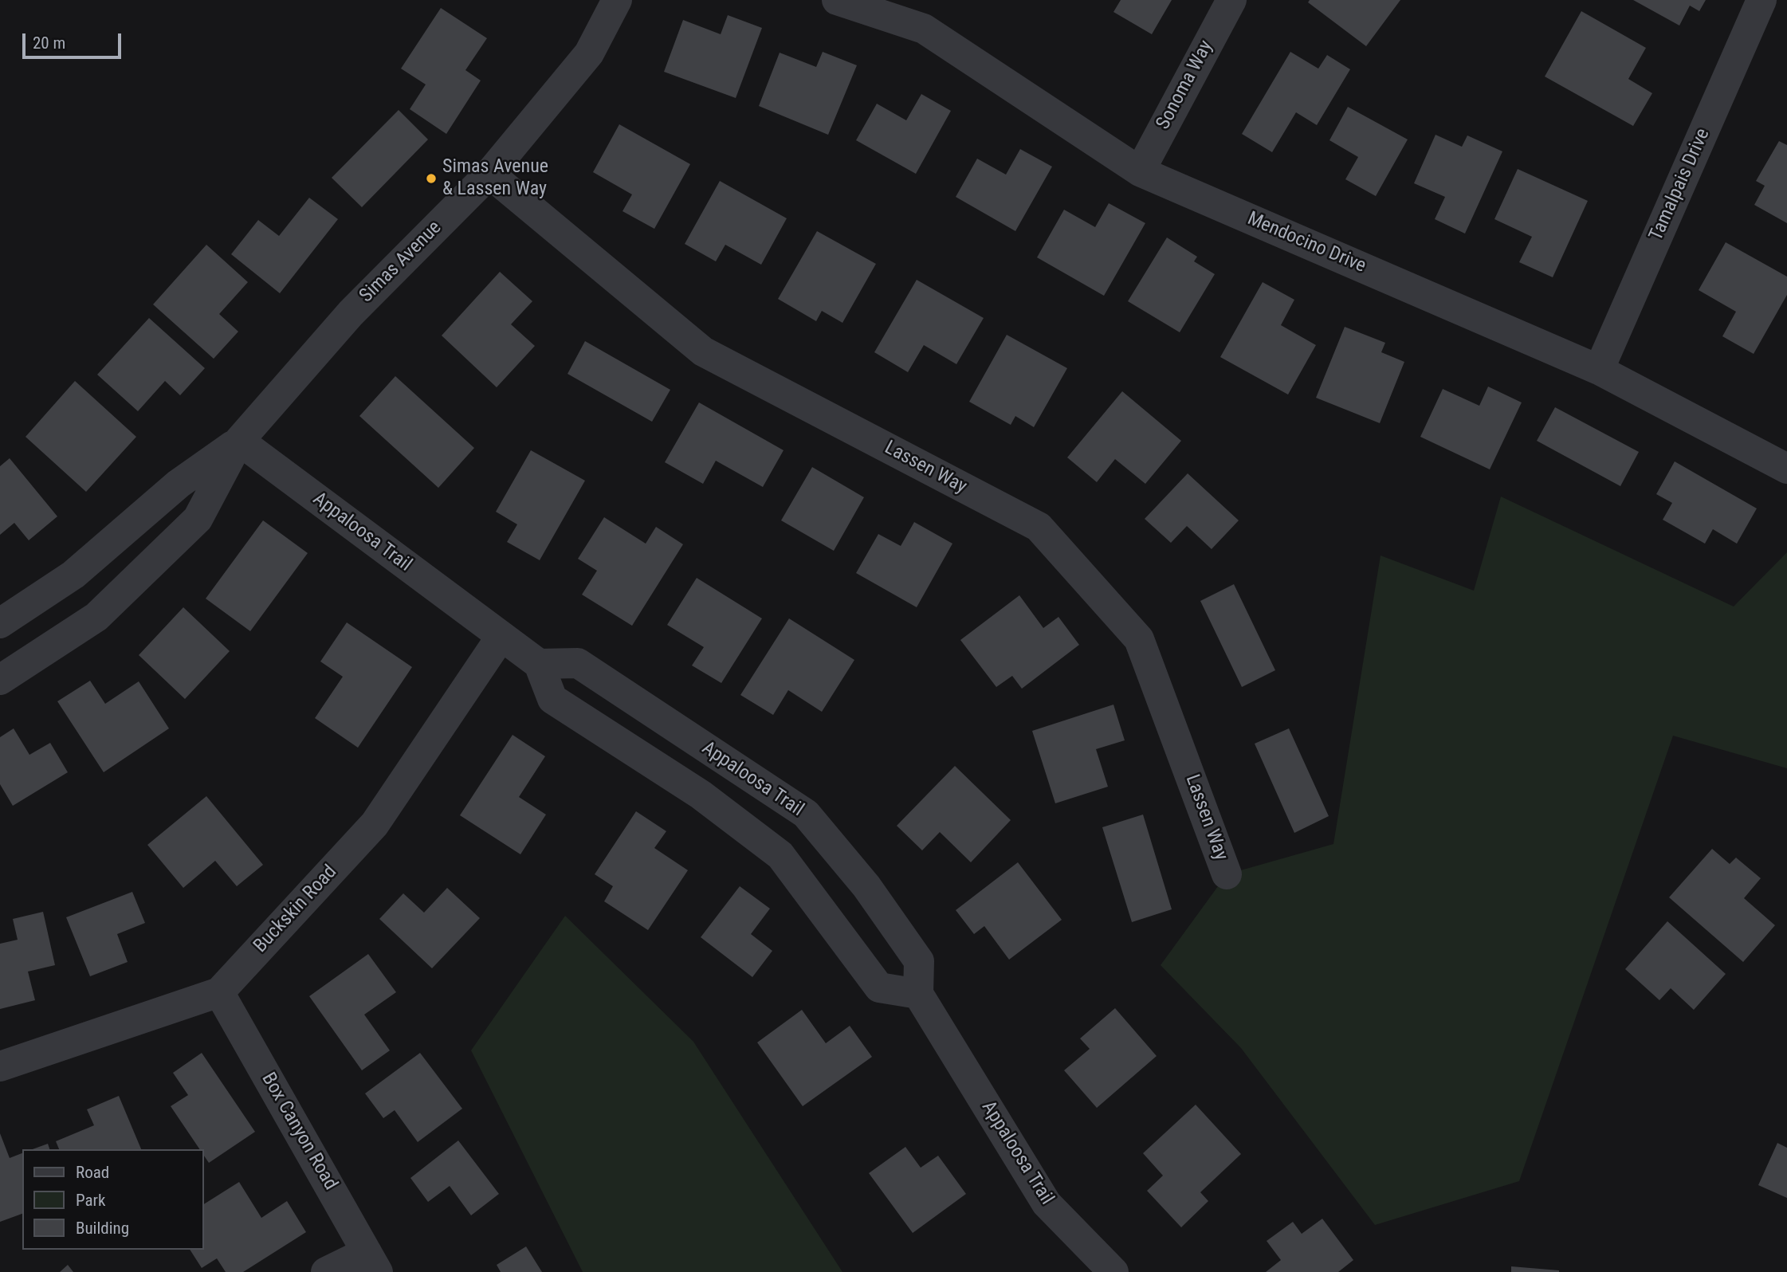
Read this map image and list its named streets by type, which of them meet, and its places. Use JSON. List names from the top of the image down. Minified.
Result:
{"streets":{"street":["Sonoma Way","Tamalpais Drive","Mendocino Drive","Simas Avenue","Lassen Way","Appaloosa Trail","Buckskin Road","Box Canyon Road"]},"crossings":[["Sonoma Way","Mendocino Drive"],["Tamalpais Drive","Mendocino Drive"],["Simas Avenue","Lassen Way"],["Simas Avenue","Appaloosa Trail"],["Appaloosa Trail","Buckskin Road"],["Buckskin Road","Box Canyon Road"]],"places":["Simas Avenue & Lassen Way"],"legend":["Road","Park","Building"],"scale_bar":"20 m"}
